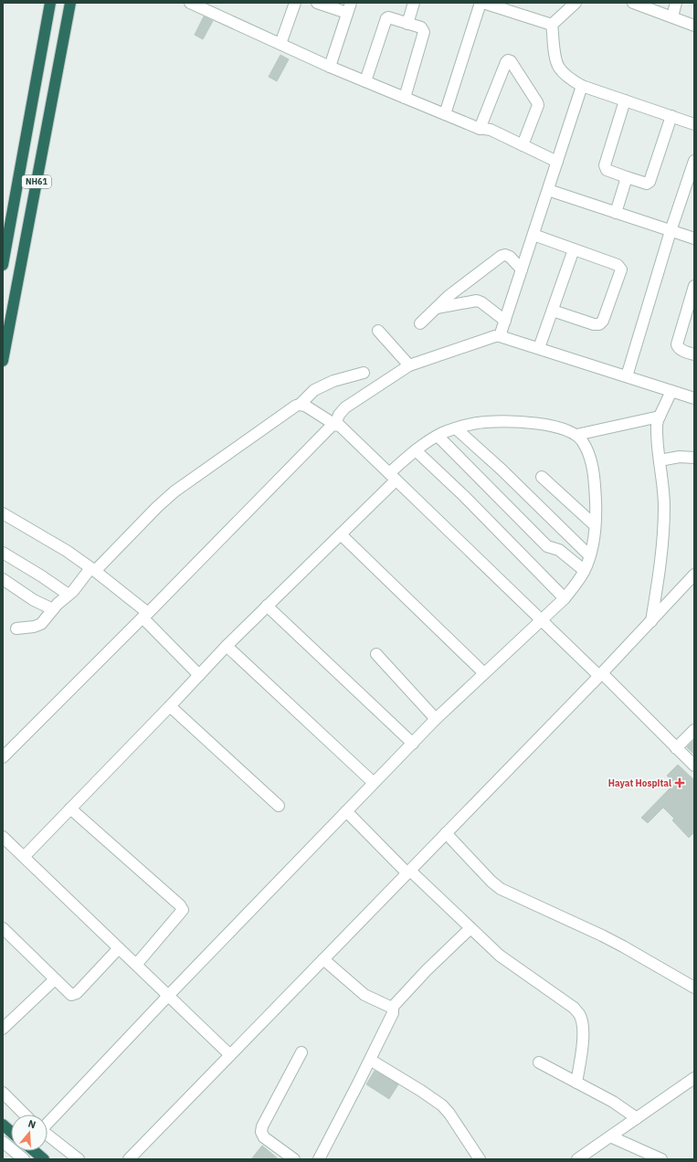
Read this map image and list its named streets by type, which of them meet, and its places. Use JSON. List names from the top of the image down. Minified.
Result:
{"streets":{"highway":["NH61"]},"places":{"health":["Hayat Hospital"]},"north":"top"}
